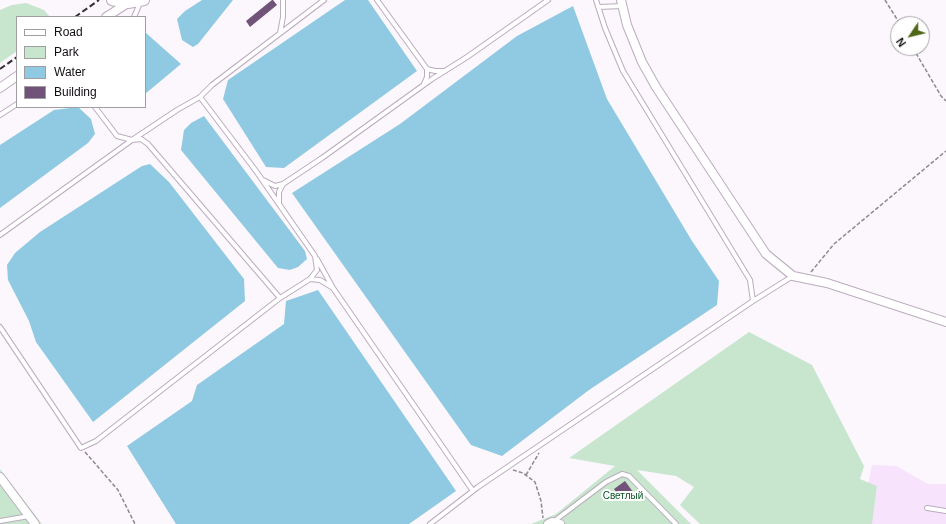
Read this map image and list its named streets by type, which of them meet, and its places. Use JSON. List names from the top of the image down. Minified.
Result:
{"parks":["Светлый"],"legend":["Road","Park","Water","Building"],"north":"bottom left"}
